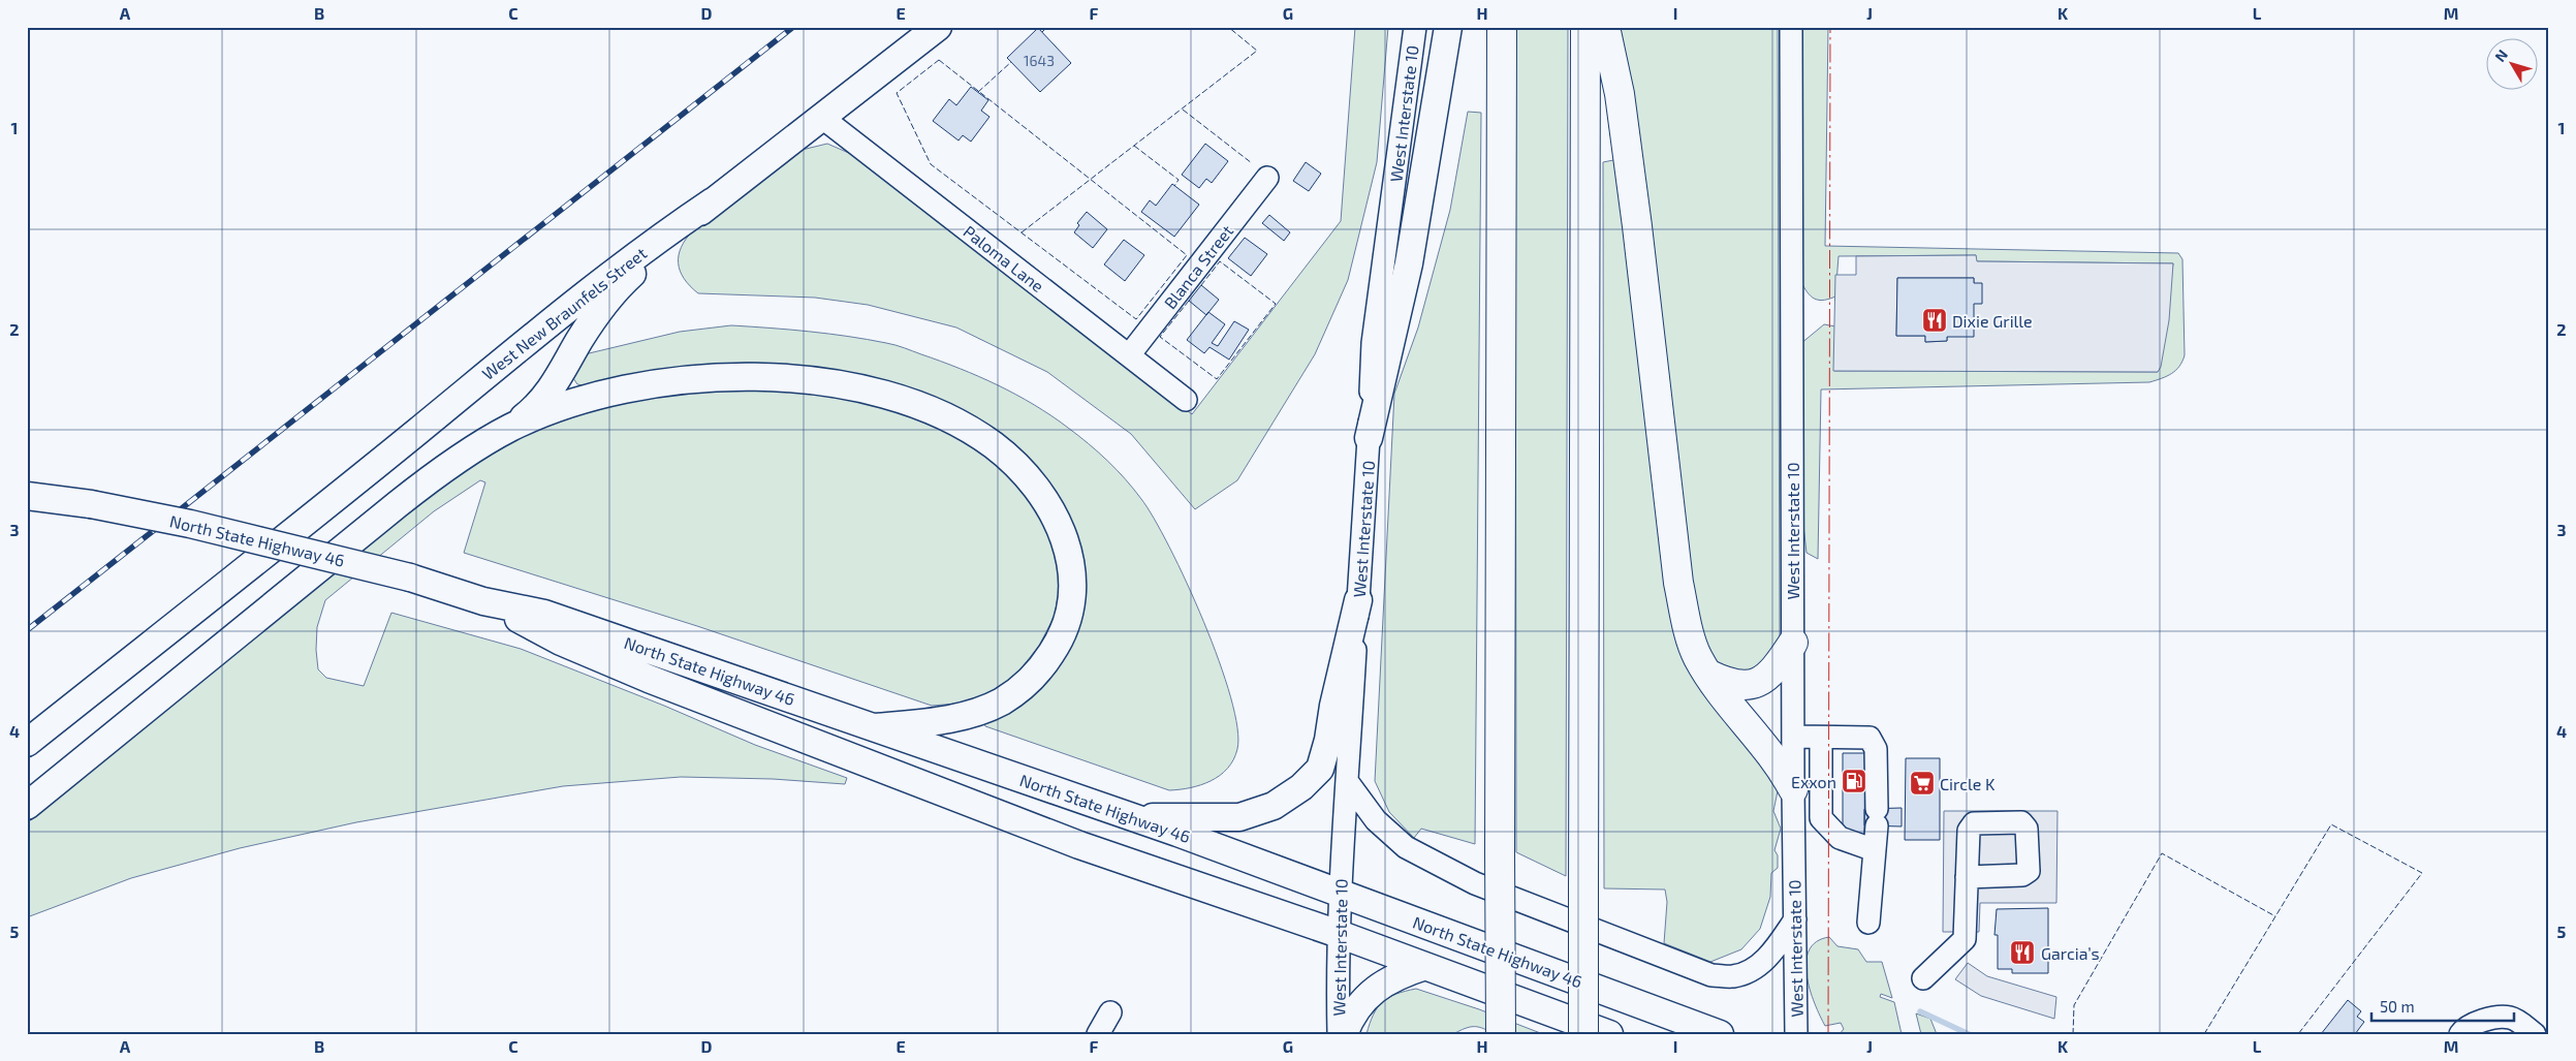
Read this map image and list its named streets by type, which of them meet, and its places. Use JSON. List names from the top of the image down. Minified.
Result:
{"streets":{"main road":["West New Braunfels Street","North State Highway 46"],"street":["West Interstate 10","Paloma Lane","Blanca Street"]},"crossings":[["West Interstate 10","North State Highway 46"],["Paloma Lane","Blanca Street"],["Paloma Lane","West New Braunfels Street"]],"places":{"restaurant":["Dixie Grille","Garcia’s"],"fuel station":["Exxon"],"supermarket":["Circle K"]},"house_numbers":["1643"],"scale_bar":"50 m","north":"top left","grid":{"columns":["A","B","C","D","E","F","G","H","I","J","K","L","M"],"rows":["1","2","3","4","5"]}}
